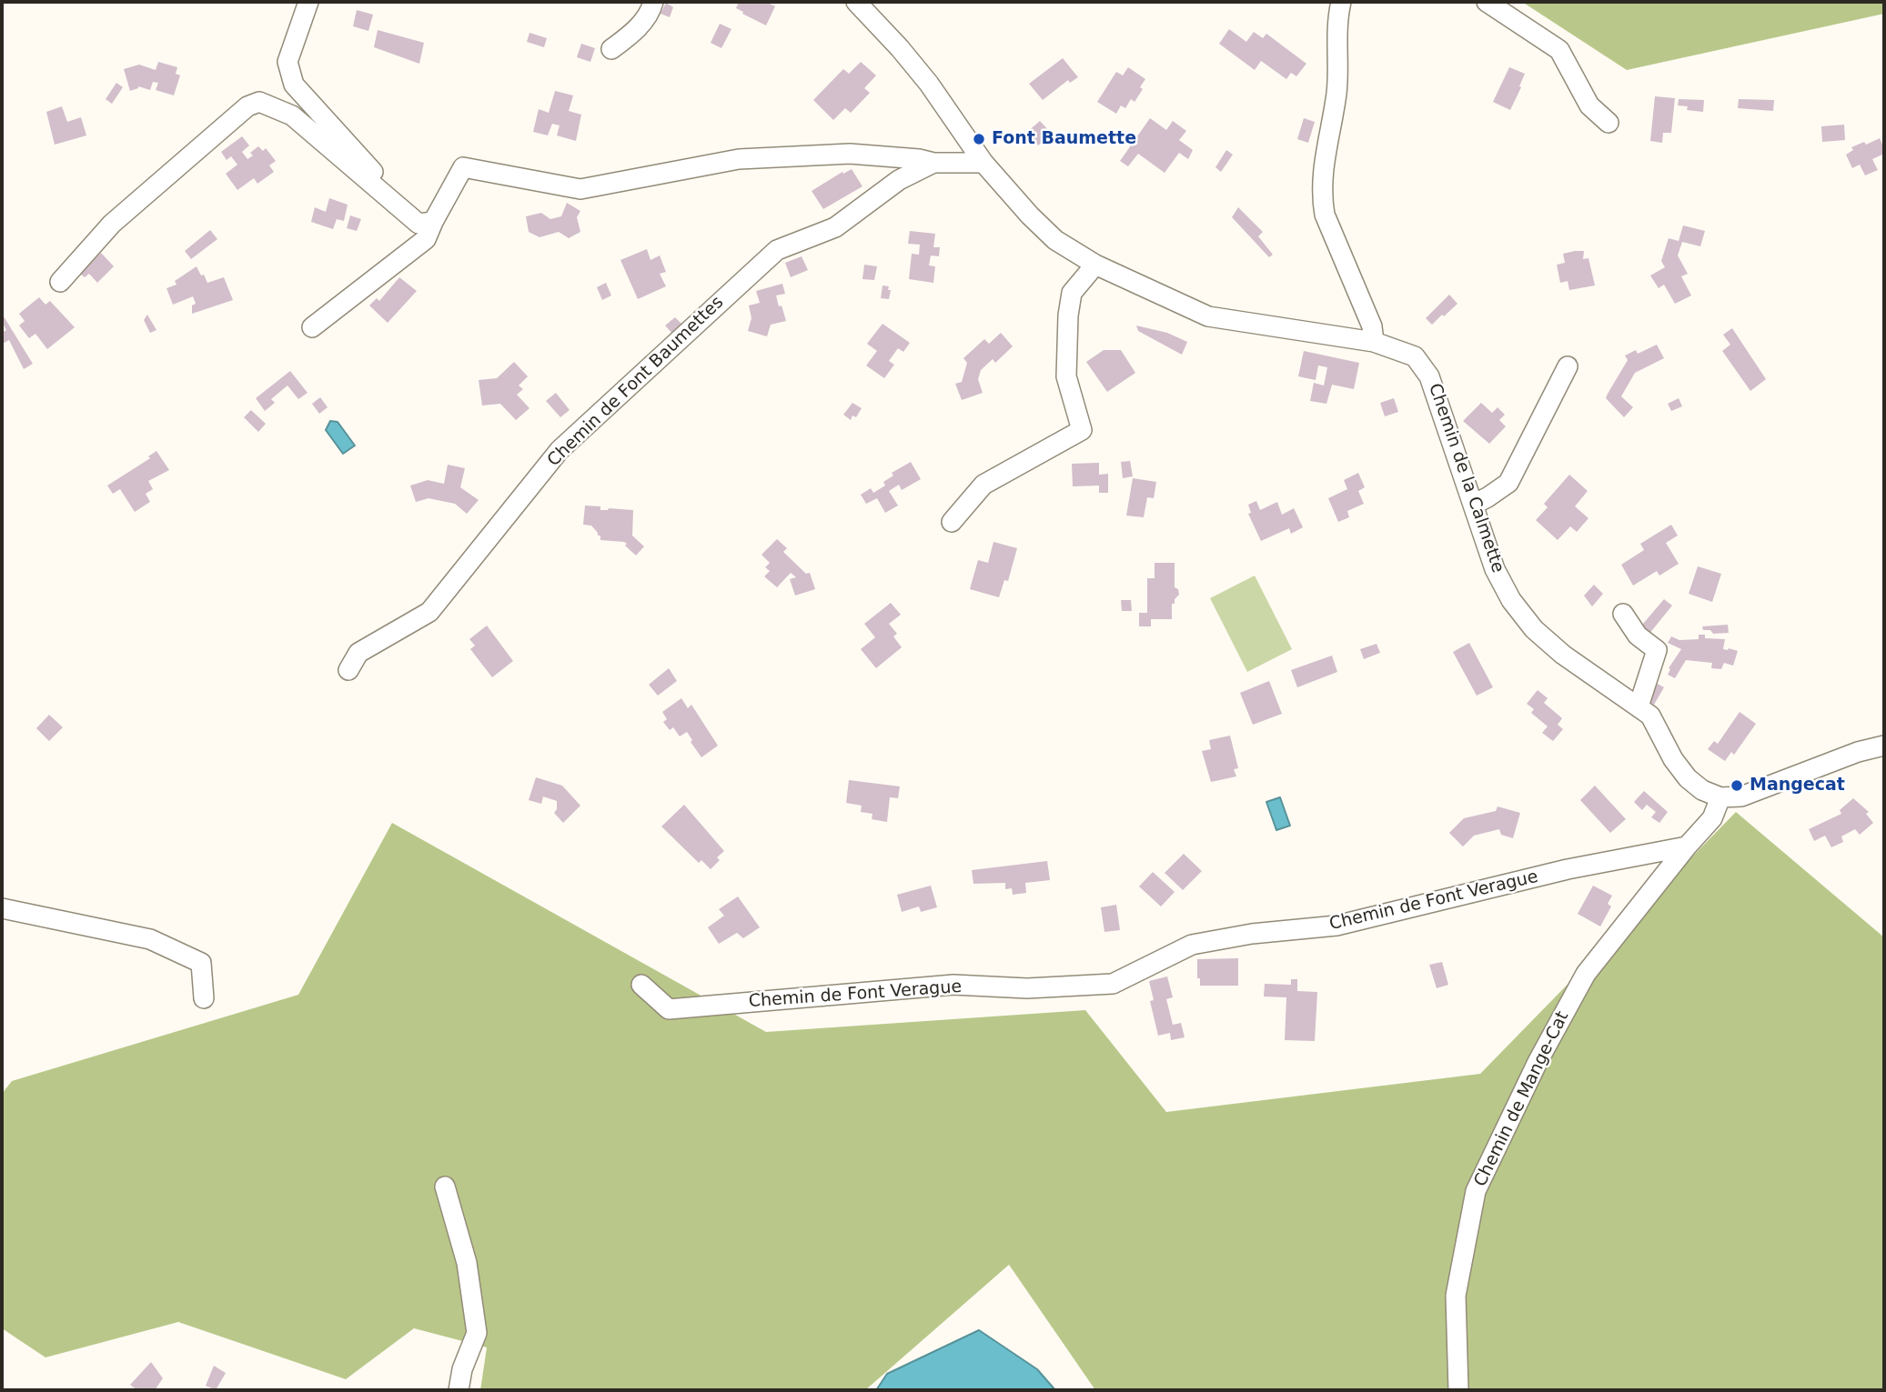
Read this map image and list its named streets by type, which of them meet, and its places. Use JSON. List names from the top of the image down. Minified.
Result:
{"streets":{"street":["Chemin de Font Baumettes","Chemin de la Calmette","Chemin de Font Verague","Chemin de Mange-Cat"]},"crossings":[["Chemin de Font Verague","Chemin de Mange-Cat"]],"places":["Font Baumette","Mangecat"]}
